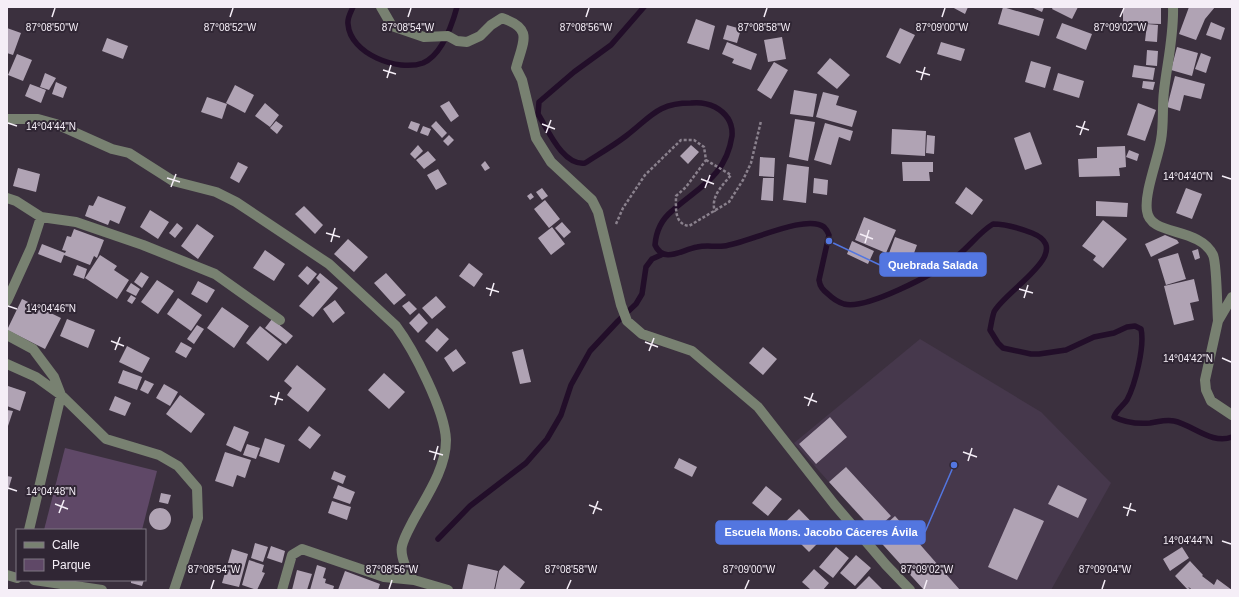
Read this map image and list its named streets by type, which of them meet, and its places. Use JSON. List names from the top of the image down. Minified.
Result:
{"places":["Quebrada Salada","Escuela Mons. Jacobo Cáceres Ávila"],"legend":["Calle","Parque"],"coordinates":["87°08'52\"W","87°08'54\"W","87°08'56\"W","87°09'00\"W","87°08'50\"W","87°08'58\"W","87°09'02\"W","14°04'44\"N","14°04'40\"N","14°04'46\"N","14°04'42\"N","14°04'48\"N","87°09'04\"W"]}
